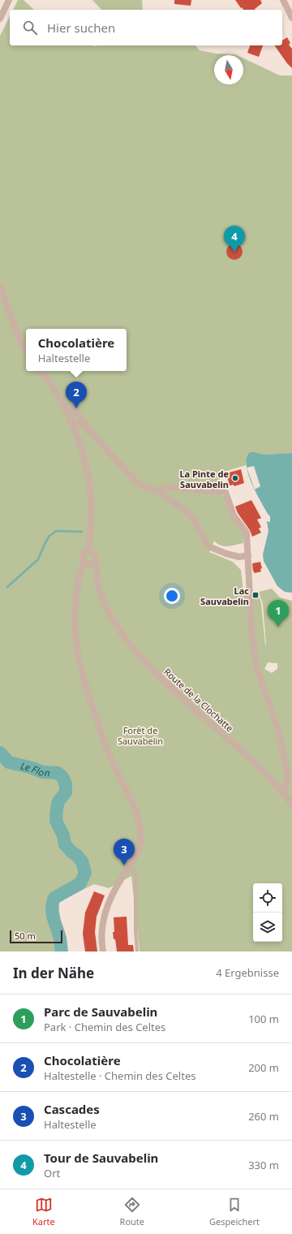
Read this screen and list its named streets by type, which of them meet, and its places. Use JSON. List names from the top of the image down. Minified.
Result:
{"streets":{"street":["Route de la Clochatte"]},"water":["Le Flon"],"parks":["Forêt de Sauvabelin"],"places":{"other":["La Pinte de Sauvabelin"],"transit":["Lac Sauvabelin"]},"scale_bar":"50 m","north":"bottom","page":{"search":"Hier suchen","pins":["4","2","1","3"],"popup":["Chocolatière","Haltestelle"],"scale":"50 m","heading":["In der Nähe","4 Ergebnisse"],"list":[{"mark":"1","name":"Parc de Sauvabelin","note":"Park · Chemin des Celtes","value":"100 m"},{"mark":"2","name":"Chocolatière","note":"Haltestelle · Chemin des Celtes","value":"200 m"},{"mark":"3","name":"Cascades","note":"Haltestelle","value":"260 m"},{"mark":"4","name":"Tour de Sauvabelin","note":"Ort","value":"330 m"}],"nav":["Karte","Route","Gespeichert"]}}
